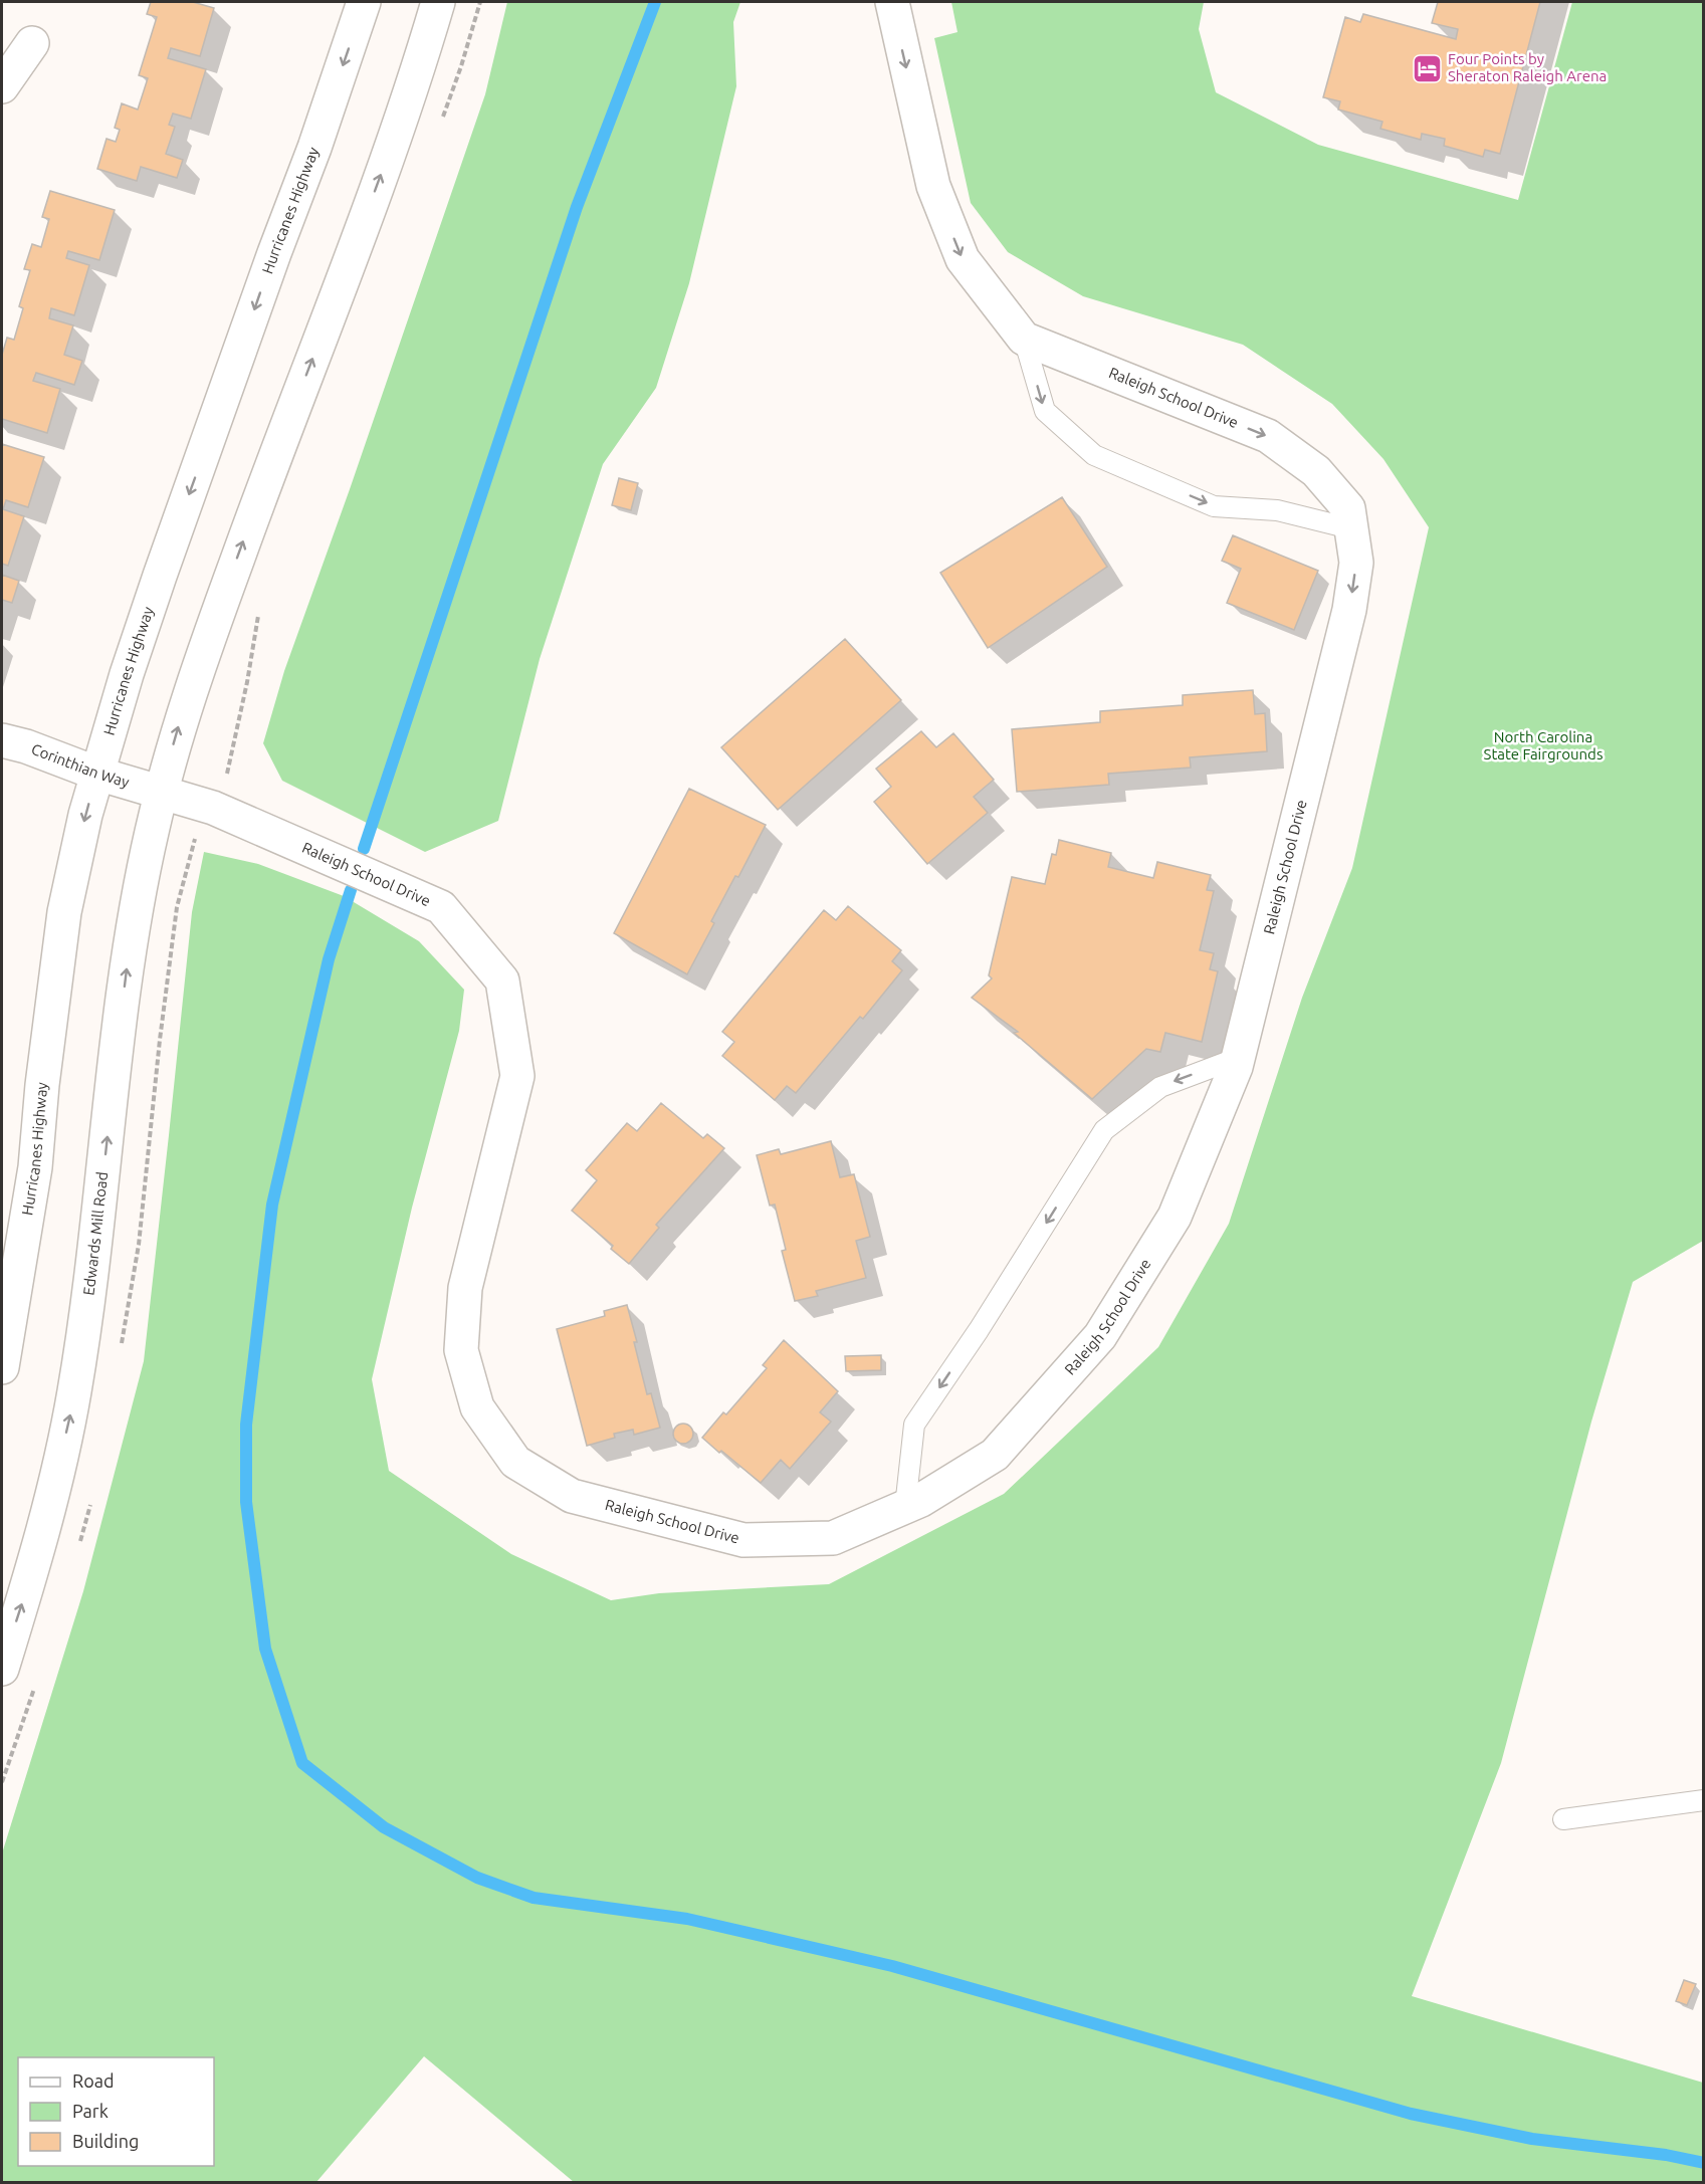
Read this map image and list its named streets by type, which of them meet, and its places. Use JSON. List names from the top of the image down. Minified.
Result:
{"streets":{"street":["Hurricanes Highway","Raleigh School Drive","Corinthian Way","Edwards Mill Road"]},"crossings":[["Hurricanes Highway","Corinthian Way"],["Raleigh School Drive","Corinthian Way"],["Raleigh School Drive","Edwards Mill Road"],["Corinthian Way","Edwards Mill Road"]],"one_way":["Edwards Mill Road"],"parks":["North Carolina State Fairgrounds"],"places":{"hotel":["Four Points by Sheraton Raleigh Arena"]},"legend":["Road","Park","Building"]}
